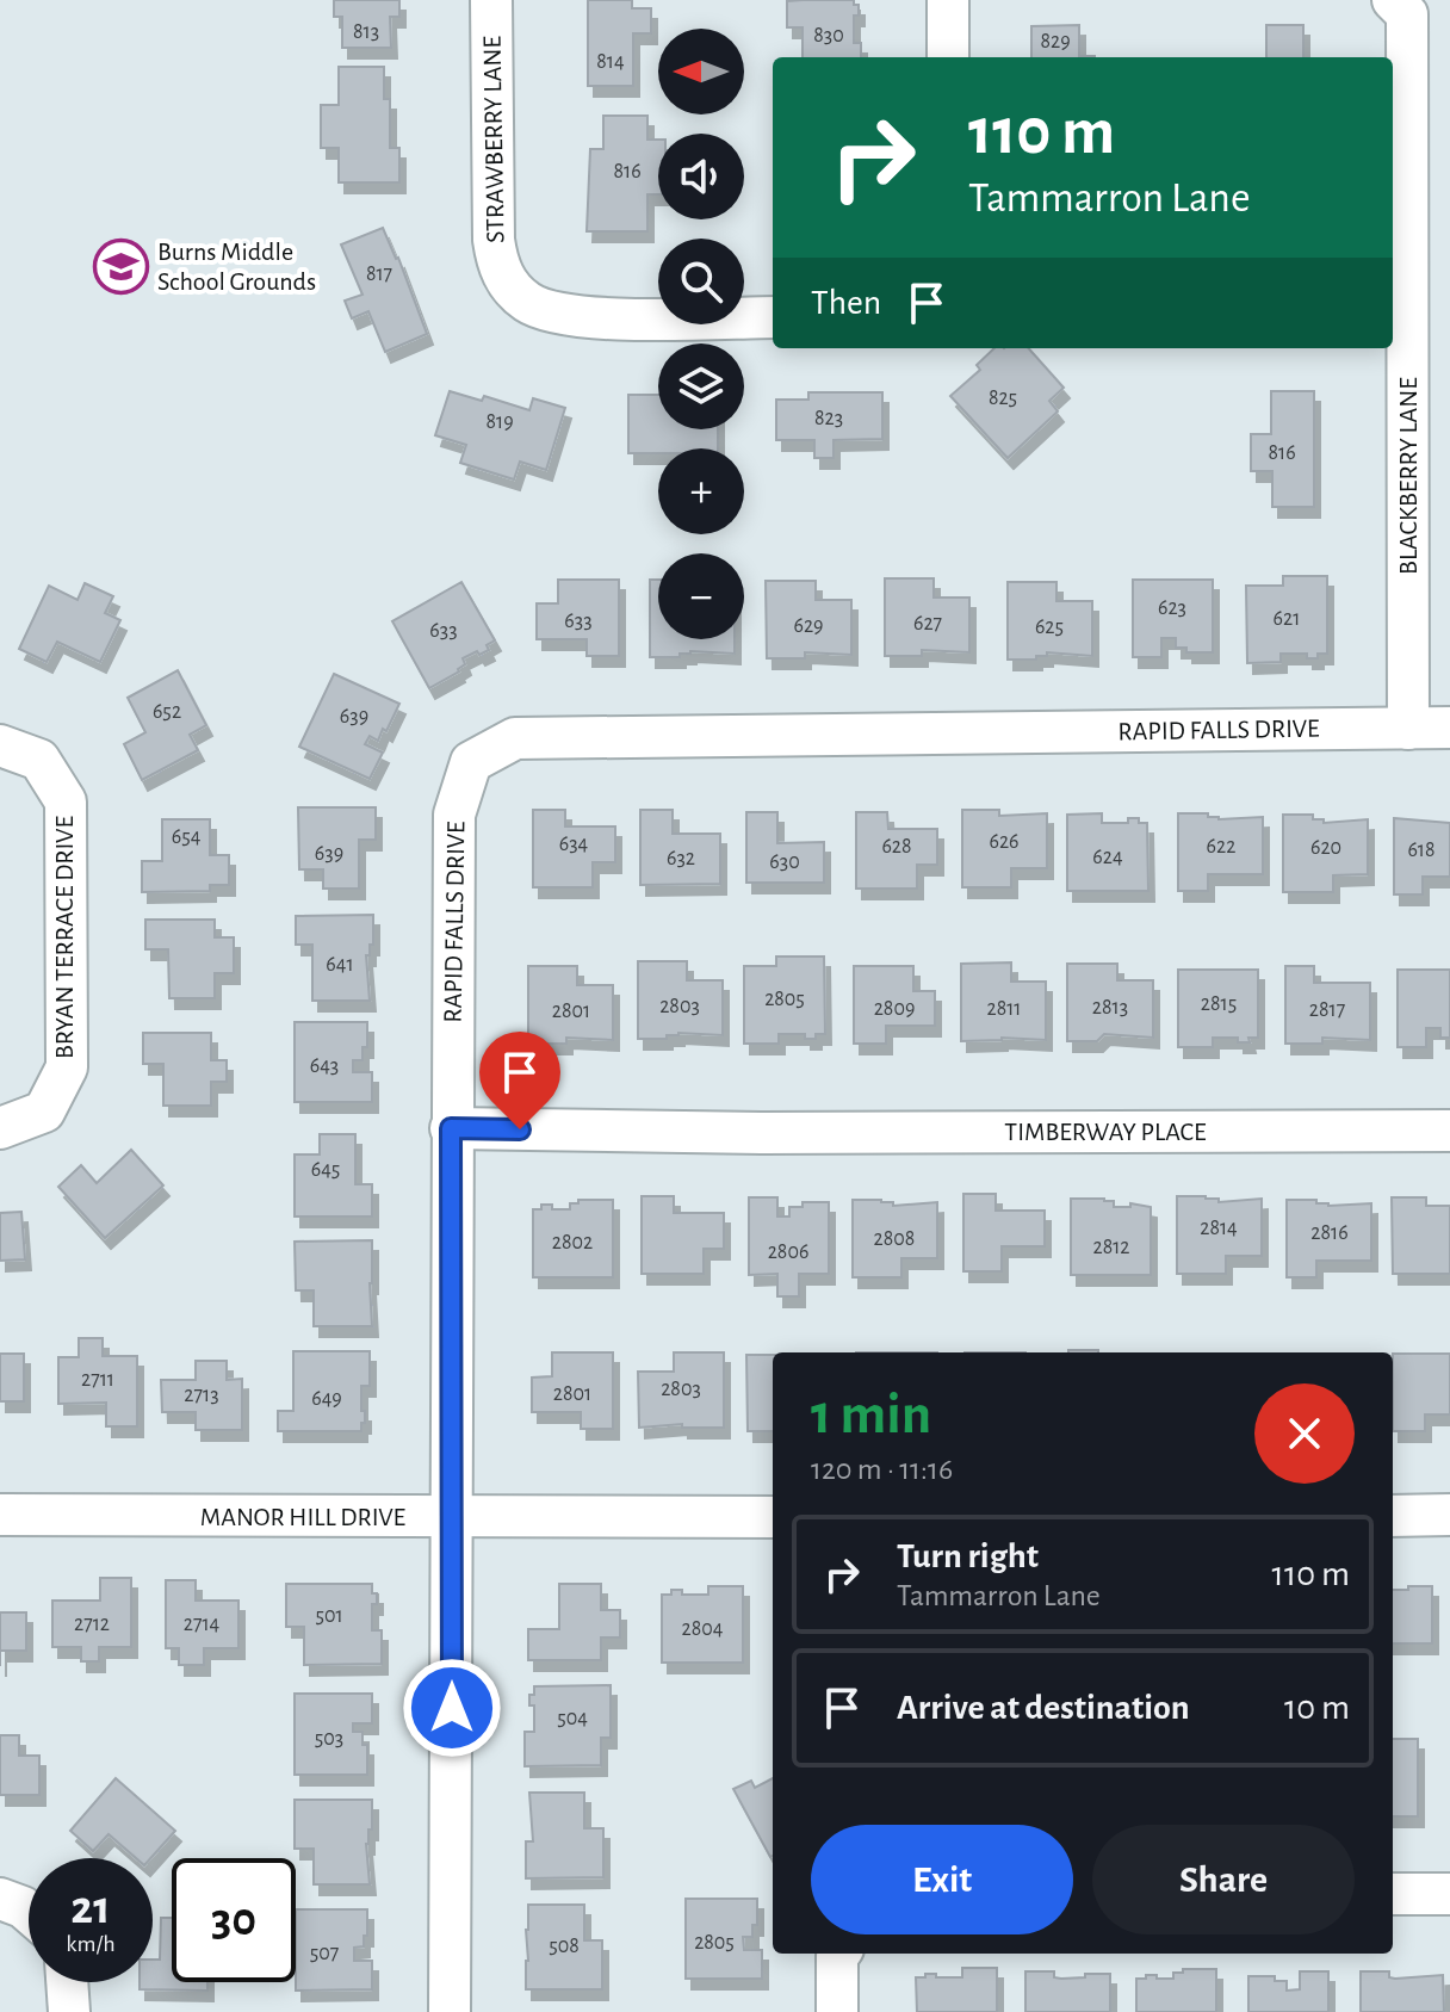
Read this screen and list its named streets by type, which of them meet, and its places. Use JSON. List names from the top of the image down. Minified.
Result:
{"streets":{"street":["STRAWBERRY LANE","BLACKBERRY LANE","RAPID FALLS DRIVE","BRYAN TERRACE DRIVE","TIMBERWAY PLACE","MANOR HILL DRIVE"]},"crossings":[["BLACKBERRY LANE","RAPID FALLS DRIVE"],["RAPID FALLS DRIVE","TIMBERWAY PLACE"],["RAPID FALLS DRIVE","MANOR HILL DRIVE"]],"places":{"school or university":["Burns Middle School Grounds"]},"house_numbers":["813","830","829","814","816","817","825","823","819","816","623","621","633","627","629","625","633","652","639","654","626","634","628","622","620","618","639","624","632","630","641","2805","2815","2803","2813","2809","2811","2817","2801","643","645","2814","2816","2808","2802","2812","2806","2711","2803","2801","2713","649","501","2712","2714","2804","504","503","2805","508","507"],"north":"left","page":{"map_buttons":["+","−"],"turn":["110 m","Tammarron Lane"],"then":"Then","heading":["1 min","120 m · 11:16"],"list":[{"name":"Turn right","note":"Tammarron Lane","value":"110 m"},{"name":"Arrive at destination","value":"10 m"}],"buttons":["Exit","Share"],"speed":"21 km/h","limit":"30"}}
